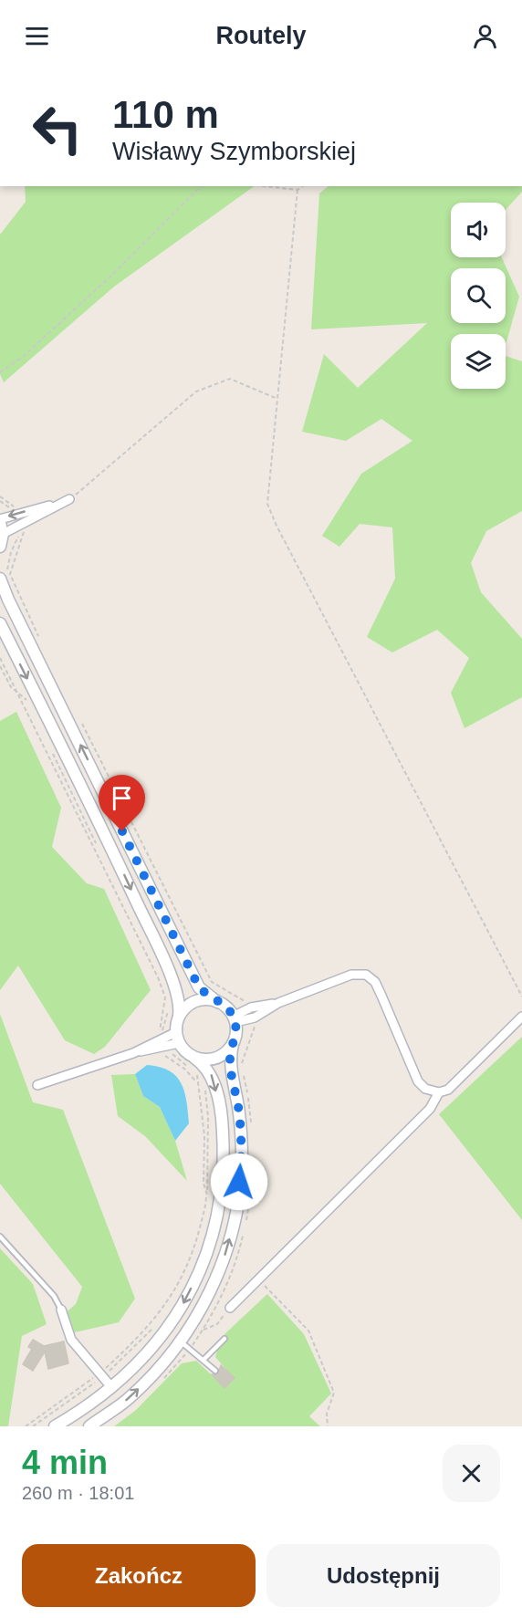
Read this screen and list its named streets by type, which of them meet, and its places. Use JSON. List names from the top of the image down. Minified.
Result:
{"page":{"header":"Routely","turn":["110 m","Wisławy Szymborskiej"],"heading":["4 min","260 m · 18:01"],"buttons":["Zakończ","Udostępnij"]}}
